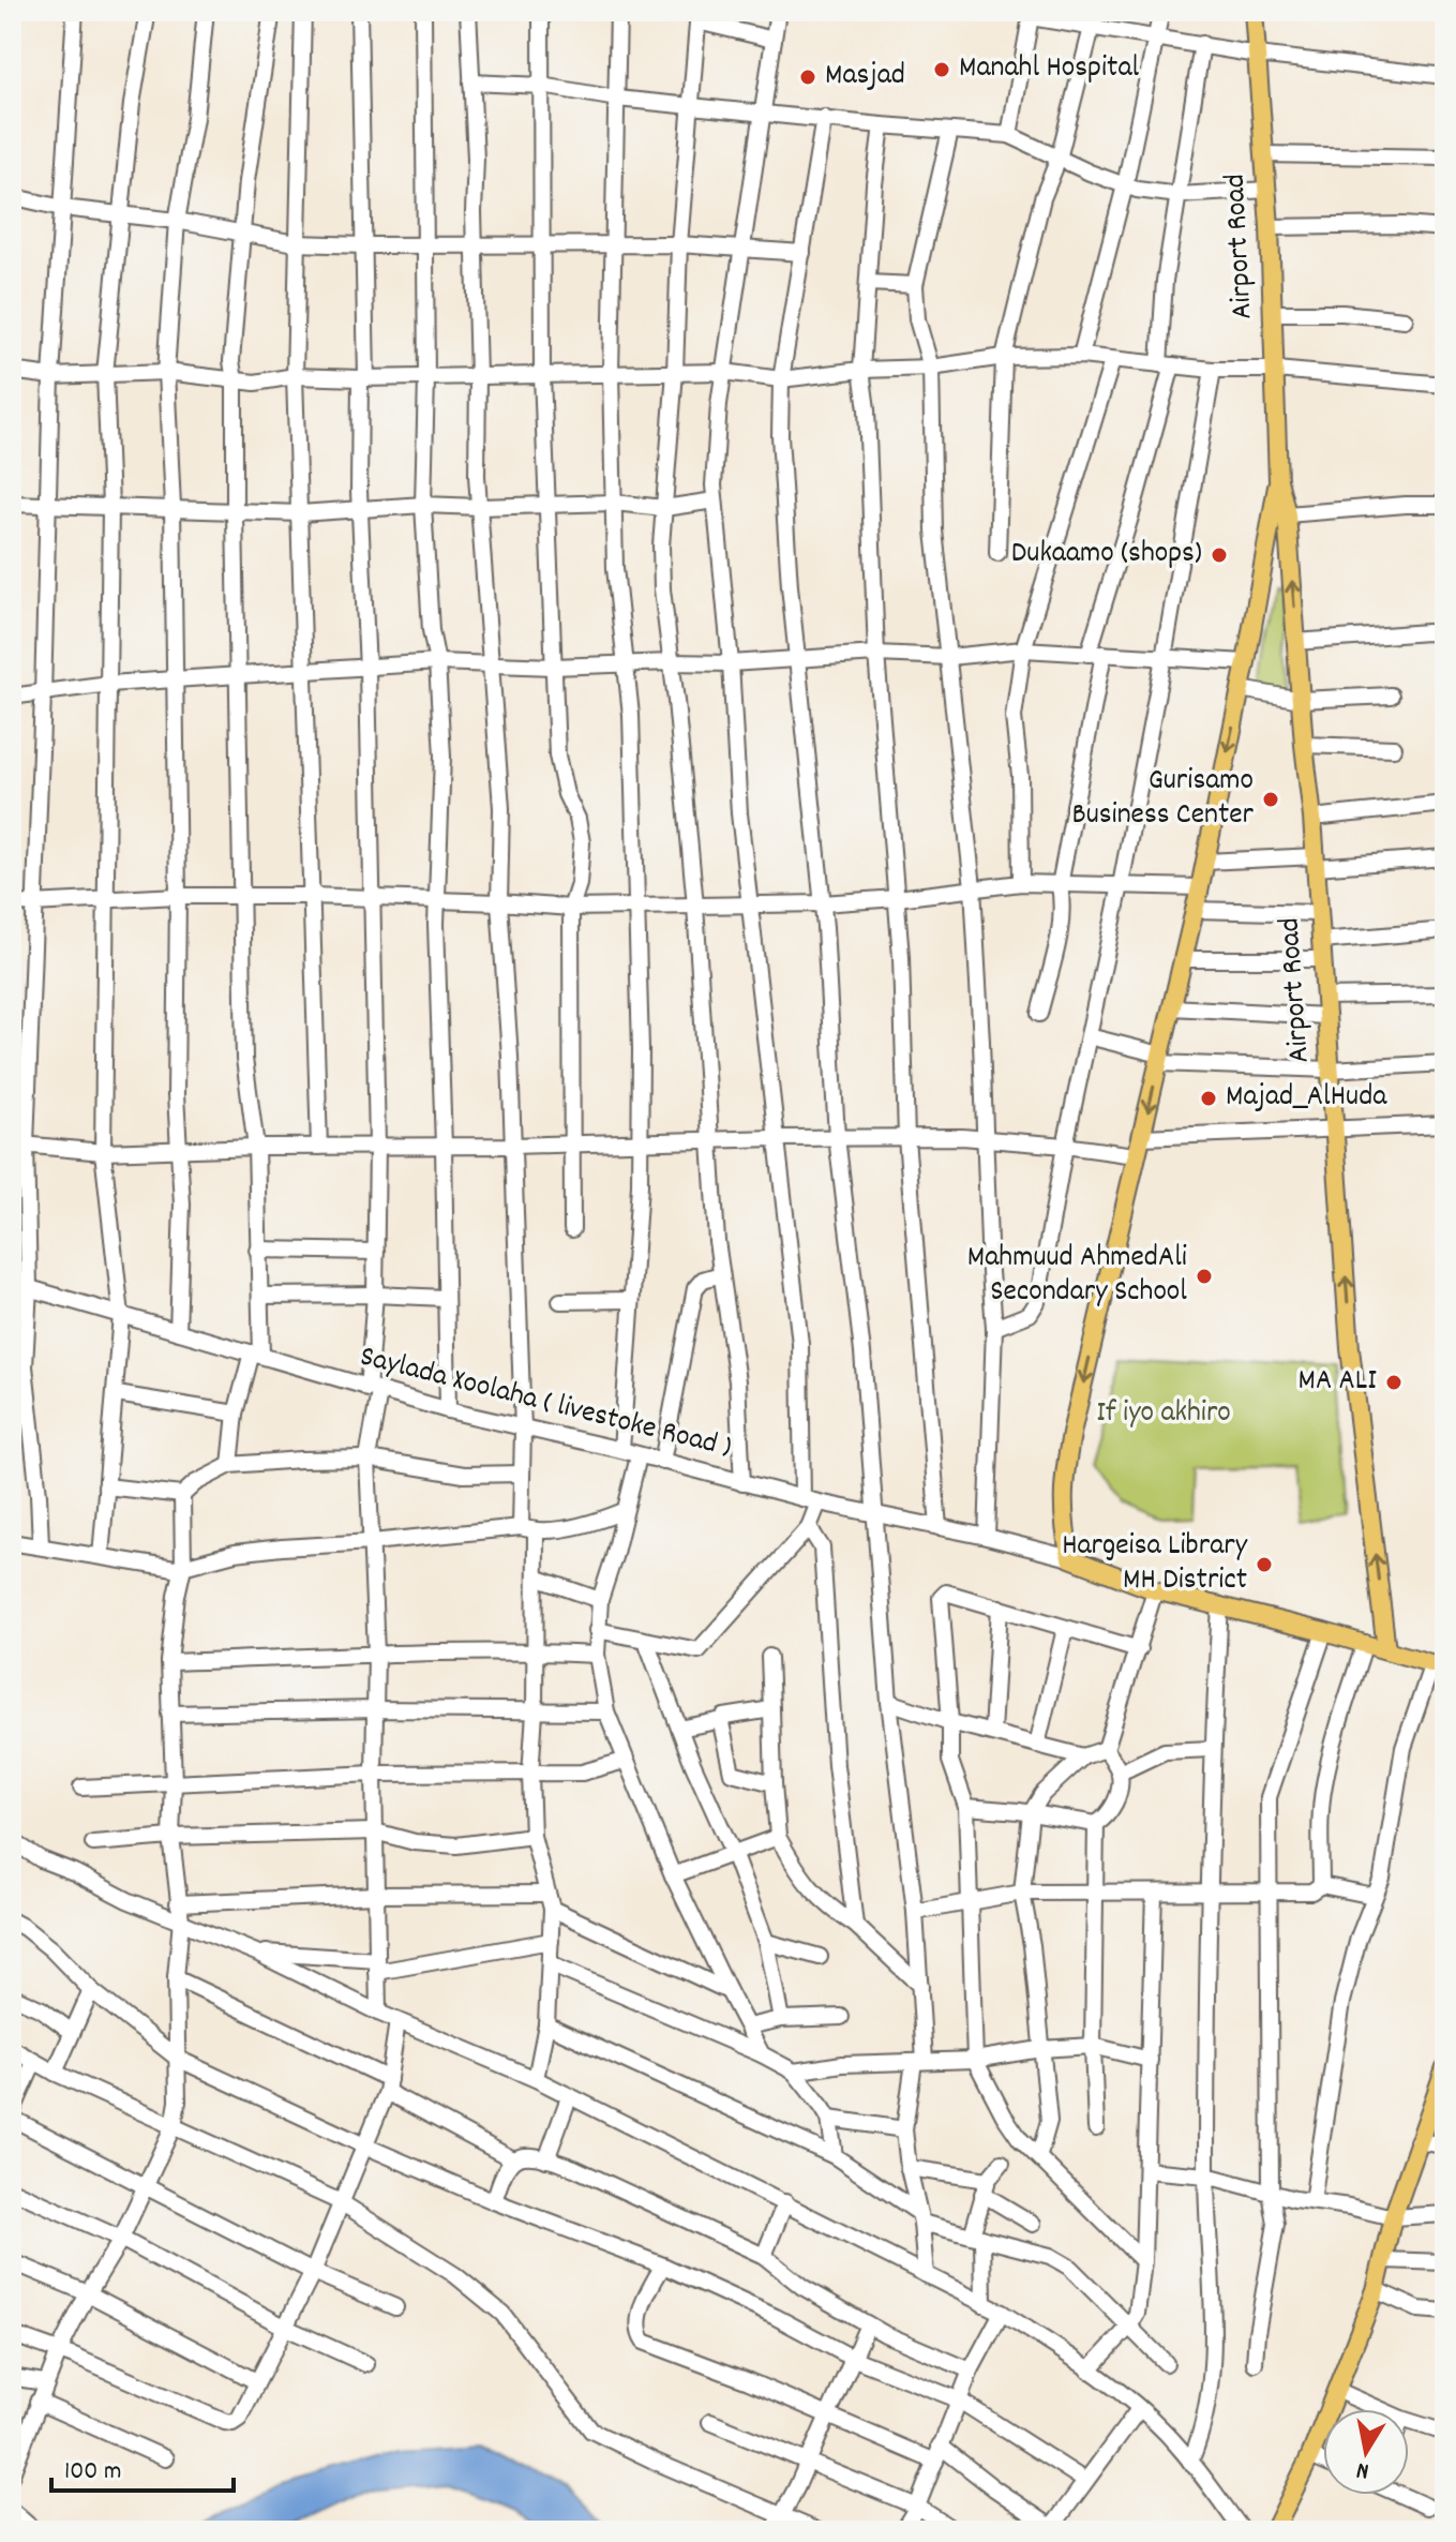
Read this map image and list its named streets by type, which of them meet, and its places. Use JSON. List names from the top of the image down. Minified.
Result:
{"streets":{"main road":["Airport Road"],"street":["Saylada Xoolaha ( livestoke Road )"]},"crossings":[["Airport Road","Saylada Xoolaha ( livestoke Road )"]],"parks":["If iyo akhiro"],"places":["Manahl Hospital","Masjad","Dukaamo (shops)","Gurisamo Business Center","Majad_AlHuda","Mahmuud AhmedAli Secondary School","MA ALI","Hargeisa Library MH District"],"scale_bar":"100 m","north":"bottom"}
